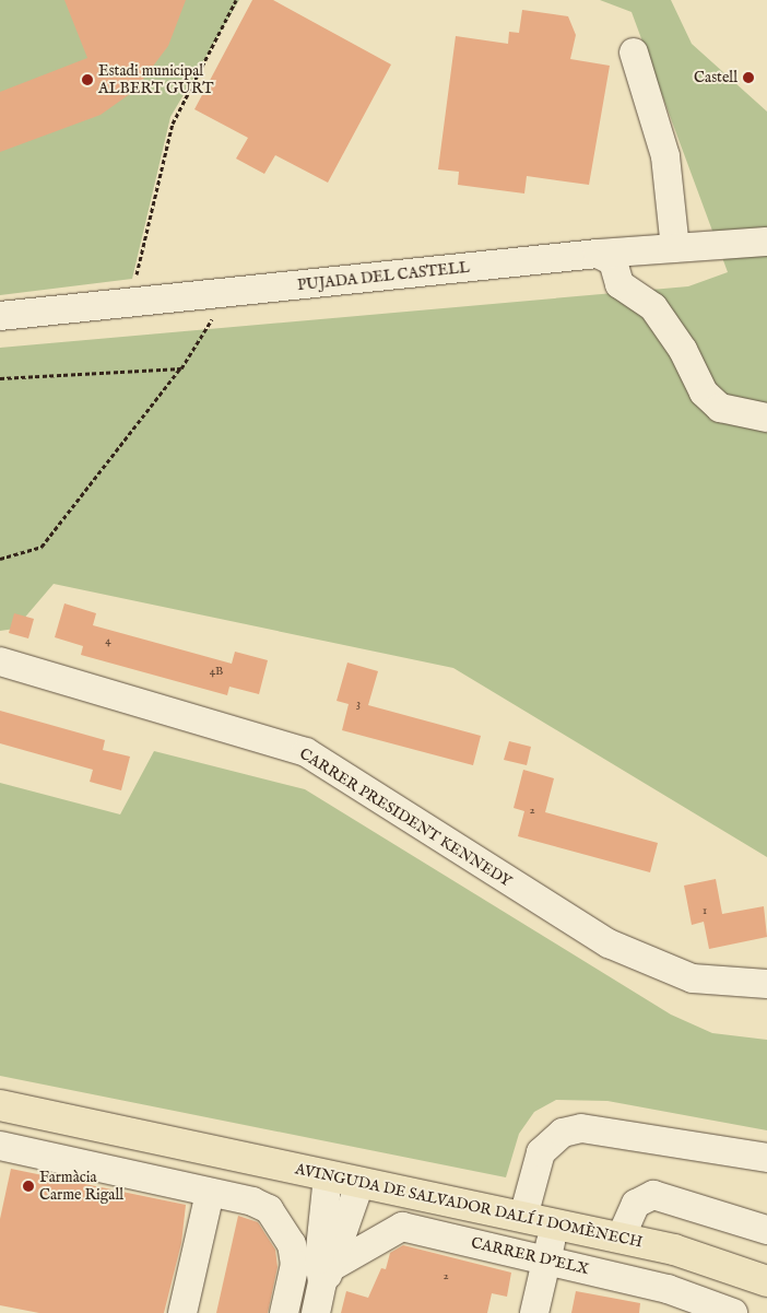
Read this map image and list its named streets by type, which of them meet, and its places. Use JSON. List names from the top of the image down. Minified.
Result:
{"streets":{"main road":["AVINGUDA DE SALVADOR DALÍ I DOMÈNECH"],"street":["PUJADA DEL CASTELL","CARRER PRESIDENT KENNEDY","CARRER D'ELX"]},"places":["Castell","Estadi municipal ALBERT GURT","Farmàcia Carme Rigall"],"house_numbers":["4","4B","3","2","1","2"]}
